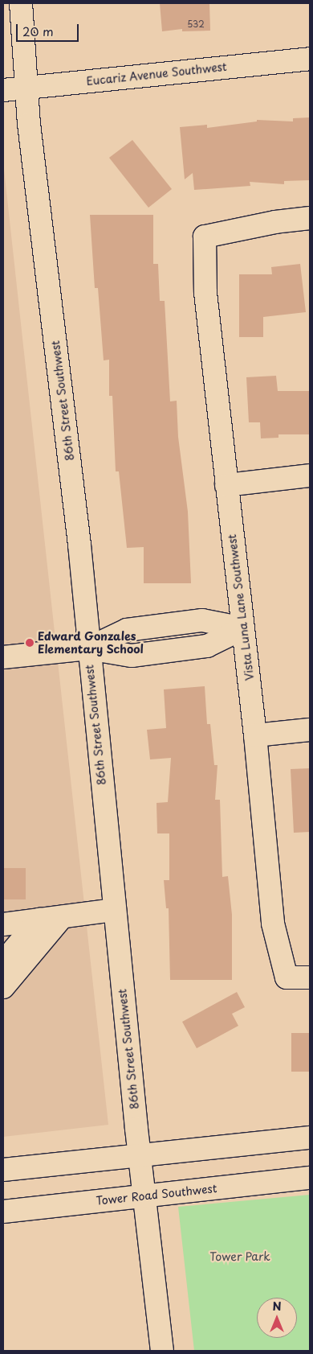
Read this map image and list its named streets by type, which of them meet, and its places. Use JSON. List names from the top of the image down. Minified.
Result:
{"streets":{"street":["Eucariz Avenue Southwest","86th Street Southwest","Vista Luna Lane Southwest","Tower Road Southwest"]},"crossings":[["Eucariz Avenue Southwest","86th Street Southwest"],["86th Street Southwest","Tower Road Southwest"]],"parks":["Tower Park"],"places":["Edward Gonzales Elementary School"],"house_numbers":["532"],"scale_bar":"20 m","north":"top"}
